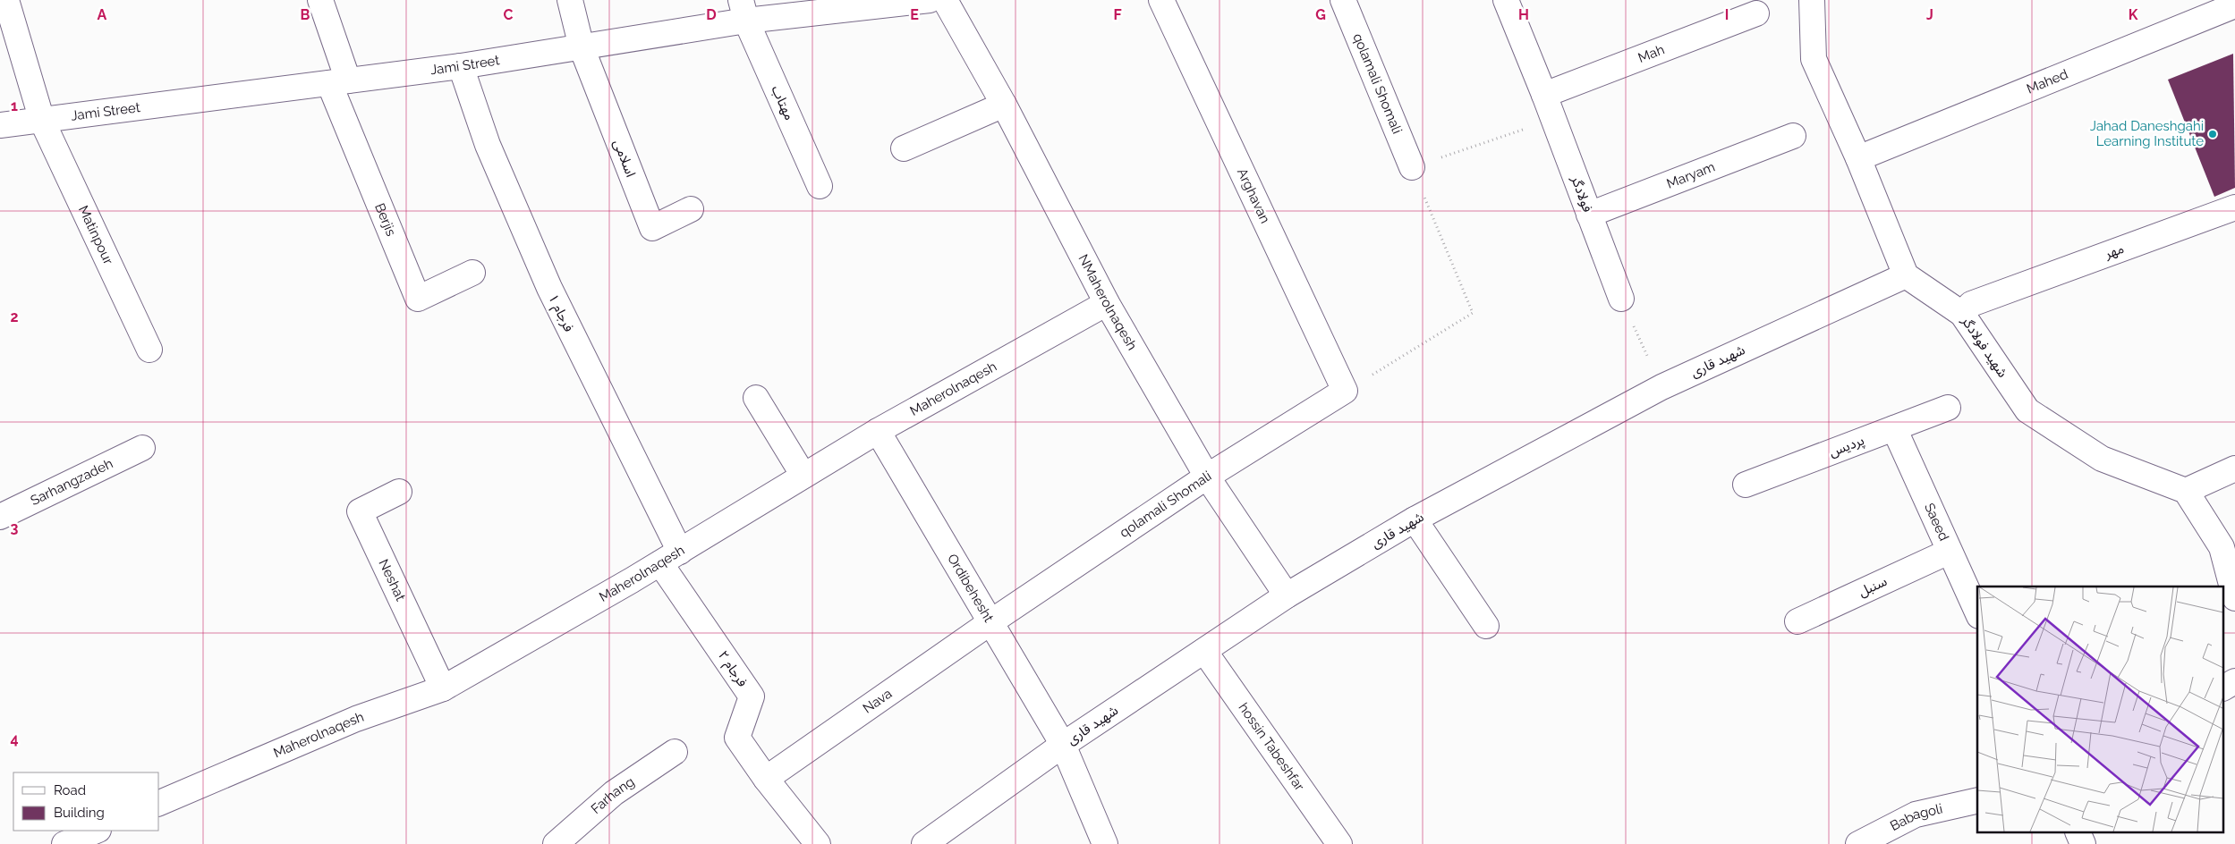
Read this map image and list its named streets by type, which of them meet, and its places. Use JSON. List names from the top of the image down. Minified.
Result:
{"streets":{"street":["Mah","Jami Street","Mahed","qolamali Shomali","مهتاب","اسلامی","Maryam","فولادگر","Arghavan","Berjis","Matinpour","مهر","NMaherolnaqesh","فرجام ۱","شهید فولادگر","شهید قاری","Maherolnaqesh","پردیس","Sarhangzadeh","Saeed","Neshat","سنبل","Ordibehesht","فرجام ۲","Nava","hossin Tabeshfar","Farhang","Babagoli"]},"crossings":[["Mah","فولادگر"],["Jami Street","مهتاب"],["Jami Street","اسلامی"],["Jami Street","Berjis"],["Jami Street","Matinpour"],["Jami Street","فرجام ۱"],["qolamali Shomali","Arghavan"],["qolamali Shomali","NMaherolnaqesh"],["qolamali Shomali","Ordibehesht"],["qolamali Shomali","Nava"],["Maryam","فولادگر"],["مهر","شهید فولادگر"],["NMaherolnaqesh","شهید قاری"],["NMaherolnaqesh","Maherolnaqesh"],["فرجام ۱","Maherolnaqesh"],["فرجام ۱","فرجام ۲"],["شهید فولادگر","شهید قاری"],["شهید قاری","Ordibehesht"],["شهید قاری","hossin Tabeshfar"],["Maherolnaqesh","Neshat"],["Maherolnaqesh","Ordibehesht"],["Maherolnaqesh","فرجام ۲"],["پردیس","Saeed"],["Saeed","سنبل"],["Ordibehesht","Nava"],["فرجام ۲","Nava"]],"places":["Jahad Daneshgahi Learning Institute"],"legend":["Road","Building"],"grid":{"columns":["A","B","C","D","E","F","G","H","I","J","K"],"rows":["1","2","3","4"]}}
